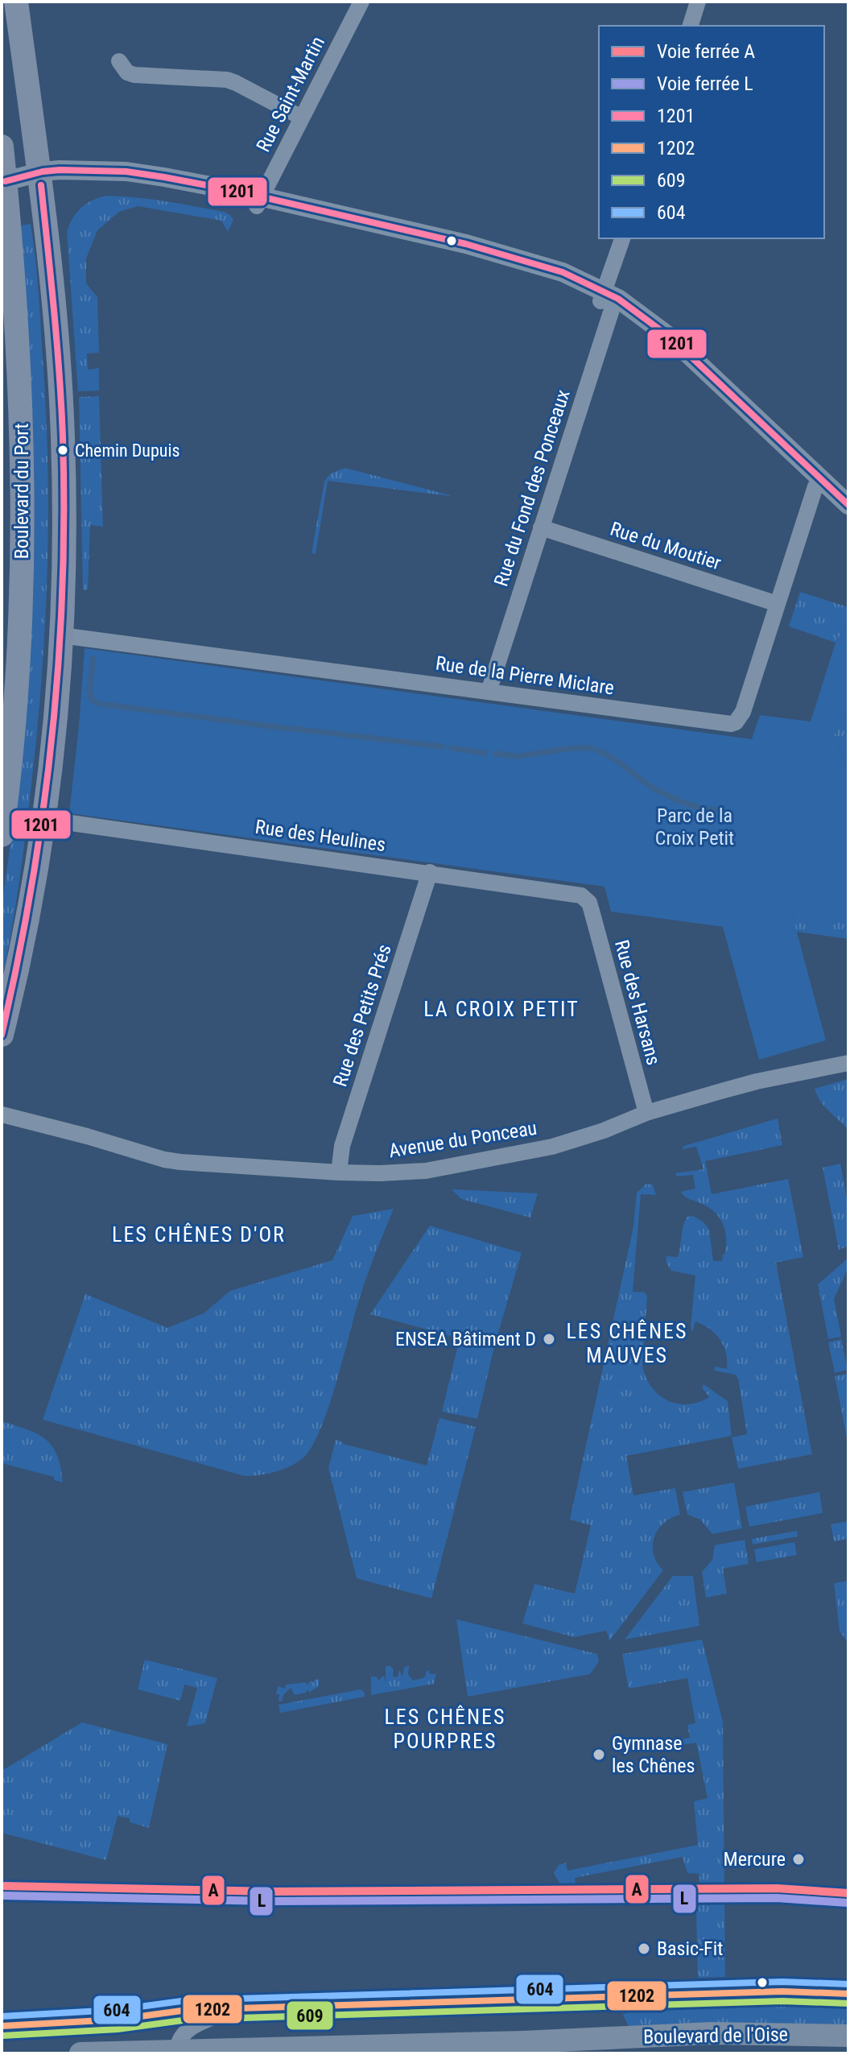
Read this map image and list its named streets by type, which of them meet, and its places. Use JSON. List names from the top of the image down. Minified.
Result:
{"streets":{"main road":["Boulevard du Port","Boulevard de l'Oise"],"street":["Rue Saint-Martin","Rue du Fond des Ponceaux","Rue du Moutier","Rue de la Pierre Miclare","Rue des Heulines","Rue des Harsans","Rue des Petits Prés","Avenue du Ponceau"]},"crossings":[["Rue du Fond des Ponceaux","Rue du Moutier"],["Rue du Fond des Ponceaux","Rue de la Pierre Miclare"],["Boulevard du Port","Rue de la Pierre Miclare"],["Boulevard du Port","Rue des Heulines"],["Rue du Moutier","Rue de la Pierre Miclare"],["Rue des Heulines","Rue des Harsans"],["Rue des Heulines","Rue des Petits Prés"],["Rue des Harsans","Avenue du Ponceau"],["Rue des Petits Prés","Avenue du Ponceau"]],"districts":["LA CROIX PETIT","LES CHÊNES D'OR","LES CHÊNES MAUVES","LES CHÊNES POURPRES"],"parks":["Parc de la Croix Petit"],"places":["Chemin Dupuis","ENSEA Bâtiment D","Gymnase les Chênes","Mercure","Basic-Fit"],"lines":["transit line 1201","rail line A","rail line L","transit line 604","transit line 1202","transit line 609"],"legend":["Voie ferrée A","Voie ferrée L","1201","1202","609","604"]}
